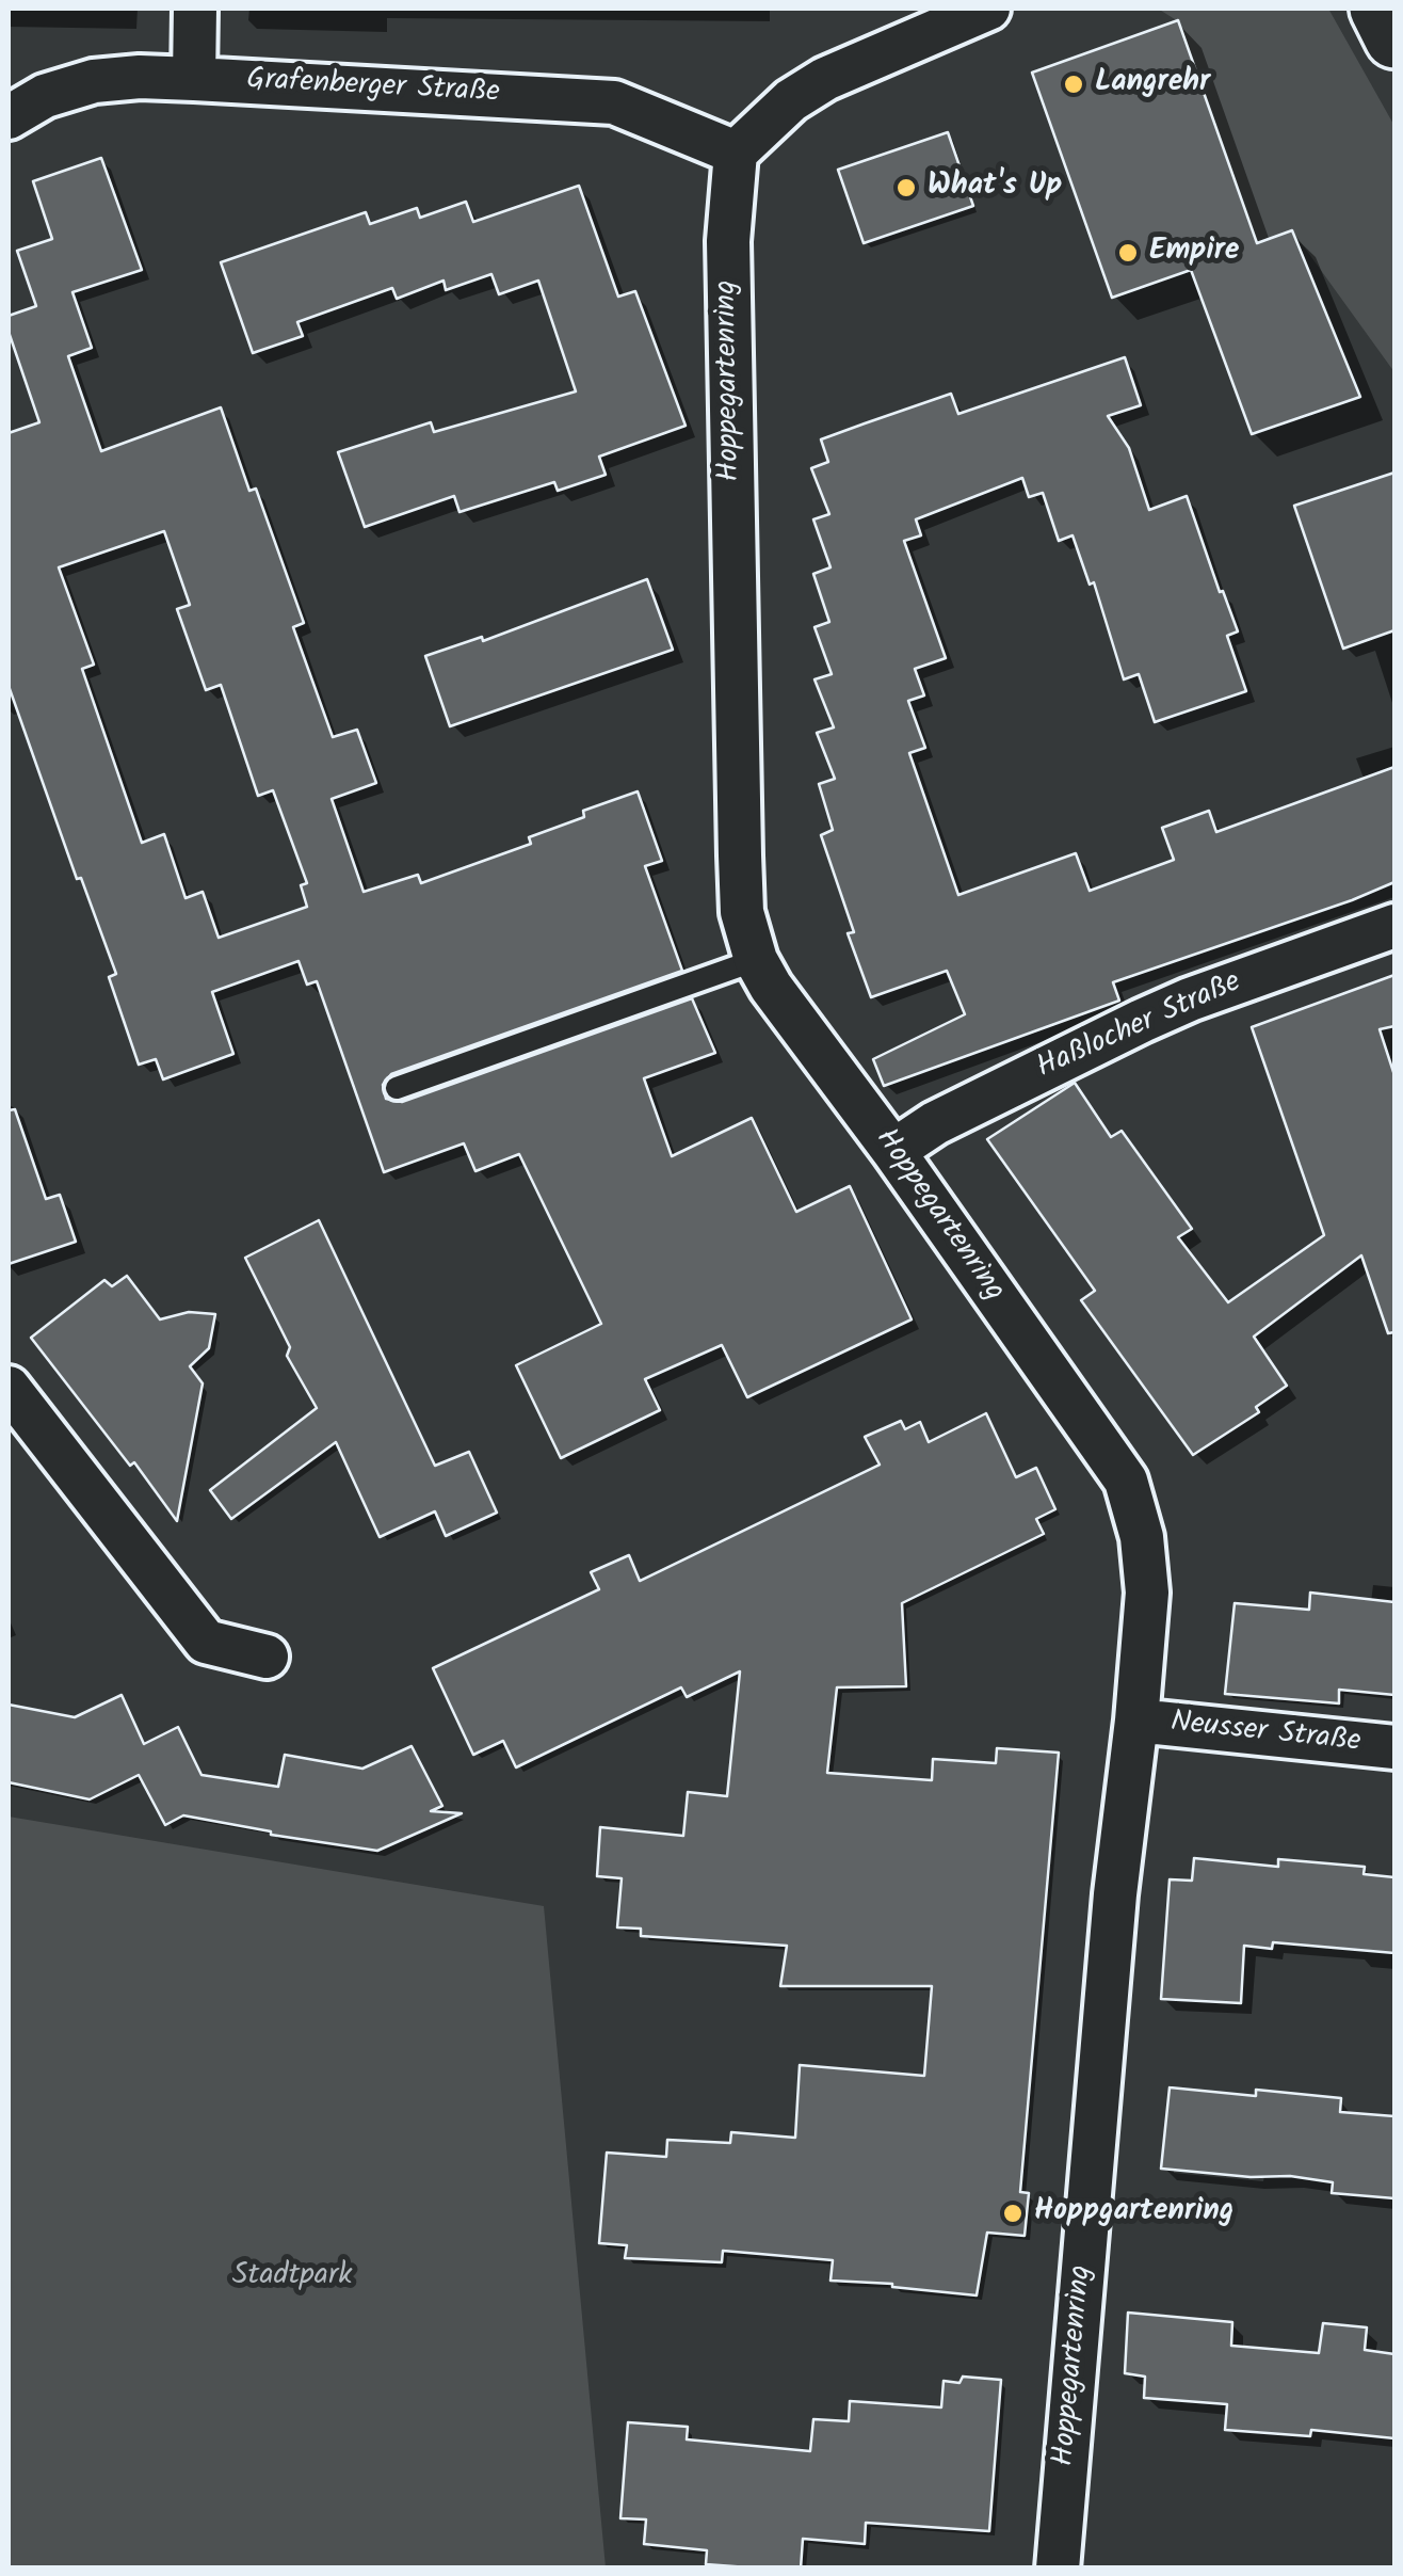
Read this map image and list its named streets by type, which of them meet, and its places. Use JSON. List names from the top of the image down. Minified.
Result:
{"streets":{"street":["Grafenberger Straße","Hoppegartenring","Haßlocher Straße","Neusser Straße"]},"crossings":[["Grafenberger Straße","Hoppegartenring"],["Hoppegartenring","Haßlocher Straße"],["Hoppegartenring","Neusser Straße"]],"parks":["Stadtpark"],"places":["Langrehr","What's Up","Empire","Hoppgartenring"]}
